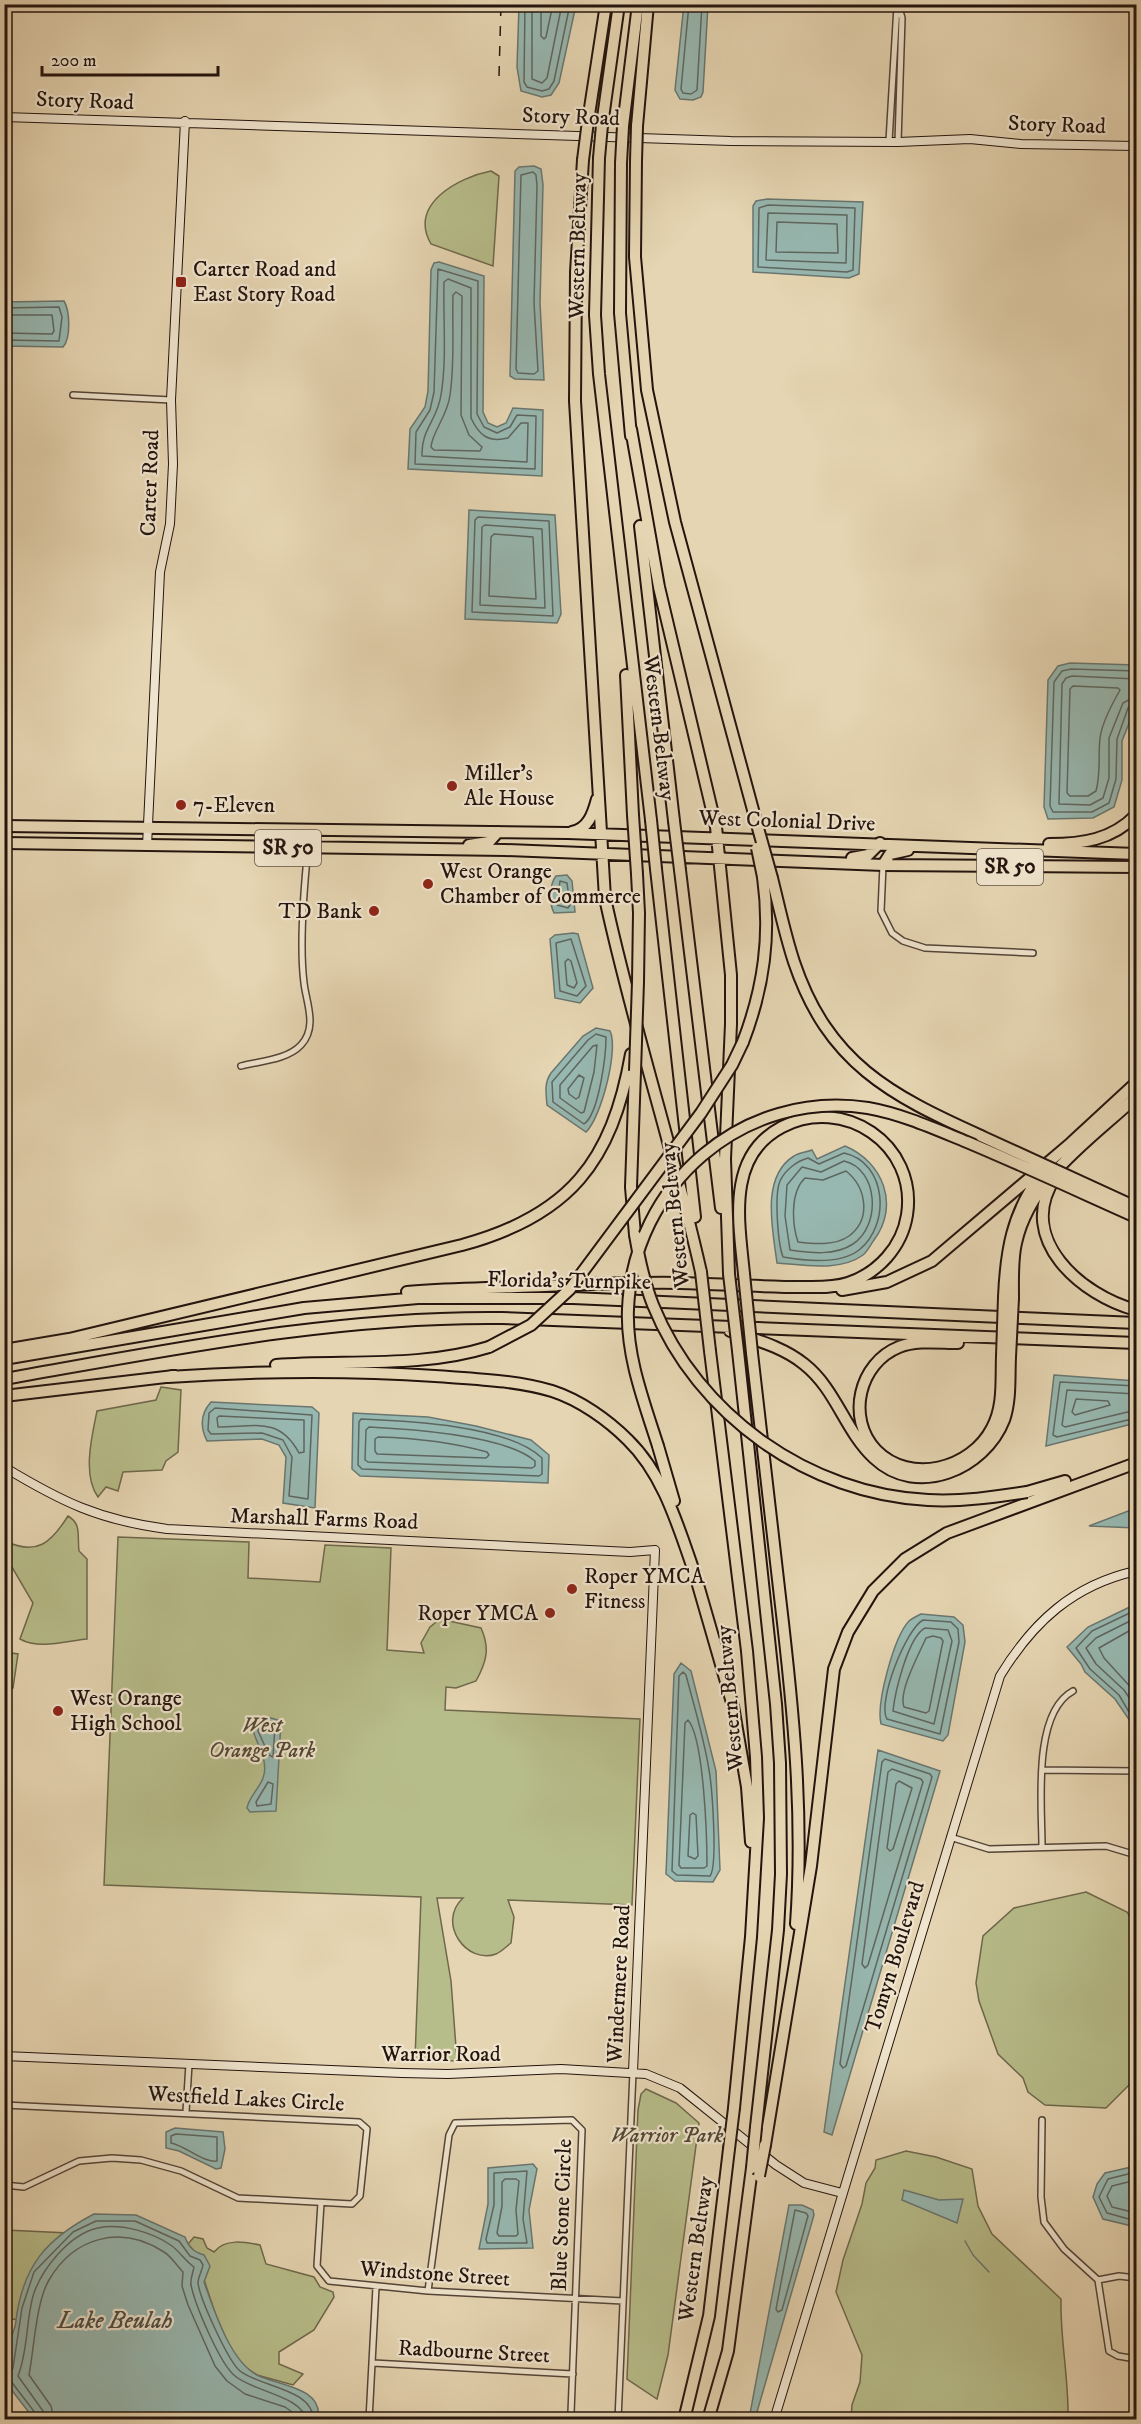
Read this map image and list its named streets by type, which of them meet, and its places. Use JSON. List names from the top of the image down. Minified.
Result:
{"streets":{"highway":["Western Beltway","West Colonial Drive","SR 50","Florida's Turnpike"],"street":["Story Road","Carter Road","Marshall Farms Road","Tomyn Boulevard","Windermere Road","Warrior Road","Westfield Lakes Circle","Blue Stone Circle","Windstone Street","Radbourne Street"]},"crossings":[["Story Road","Carter Road"],["Carter Road","West Colonial Drive"],["Marshall Farms Road","Windermere Road"],["Tomyn Boulevard","Warrior Road"],["Windermere Road","Warrior Road"],["Windermere Road","Windstone Street"],["Westfield Lakes Circle","Windstone Street"],["Blue Stone Circle","Windstone Street"],["Blue Stone Circle","Radbourne Street"]],"water":["Lake Beulah"],"parks":["West Orange Park","Warrior Park"],"places":{"transit":["Carter Road and East Story Road"],"other":["Miller's Ale House","7-Eleven","West Orange Chamber of Commerce","TD Bank","Roper YMCA Fitness","Roper YMCA","West Orange High School"]},"scale_bar":"200 m"}
